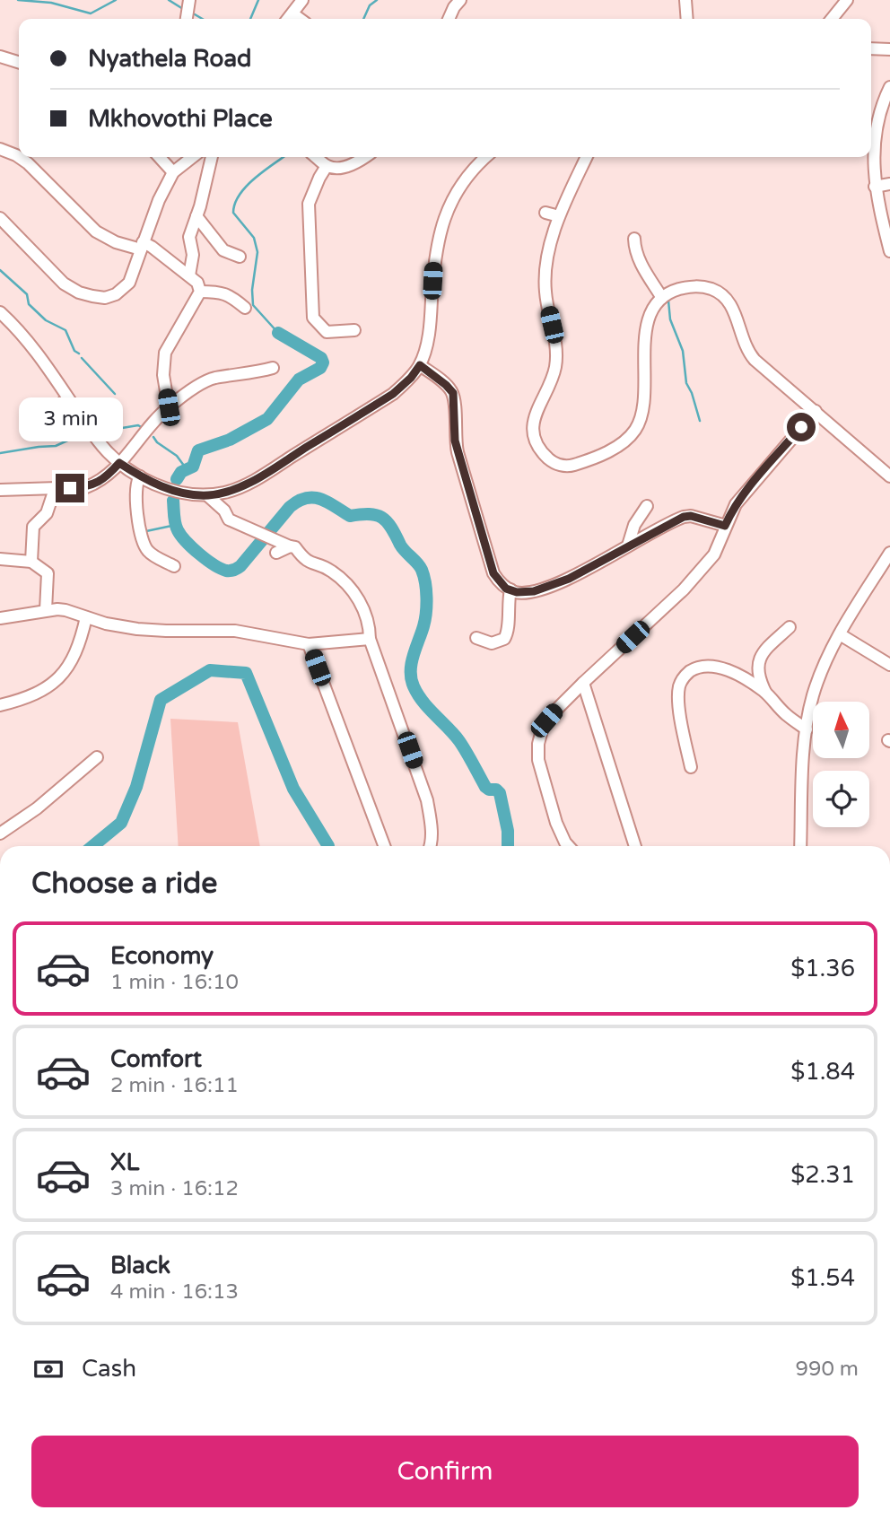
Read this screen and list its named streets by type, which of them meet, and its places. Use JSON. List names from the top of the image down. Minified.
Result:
{"north":"top","page":{"banner":["Nyathela Road","Mkhovothi Place"],"bubble":"3 min","heading":"Choose a ride","list":[{"name":"Economy","note":"1 min · 16:10","value":"$1.36"},{"name":"Comfort","note":"2 min · 16:11","value":"$1.84"},{"name":"XL","note":"3 min · 16:12","value":"$2.31"},{"name":"Black","note":"4 min · 16:13","value":"$1.54"}],"pay":["Cash","990 m"],"buttons":"Confirm"}}
